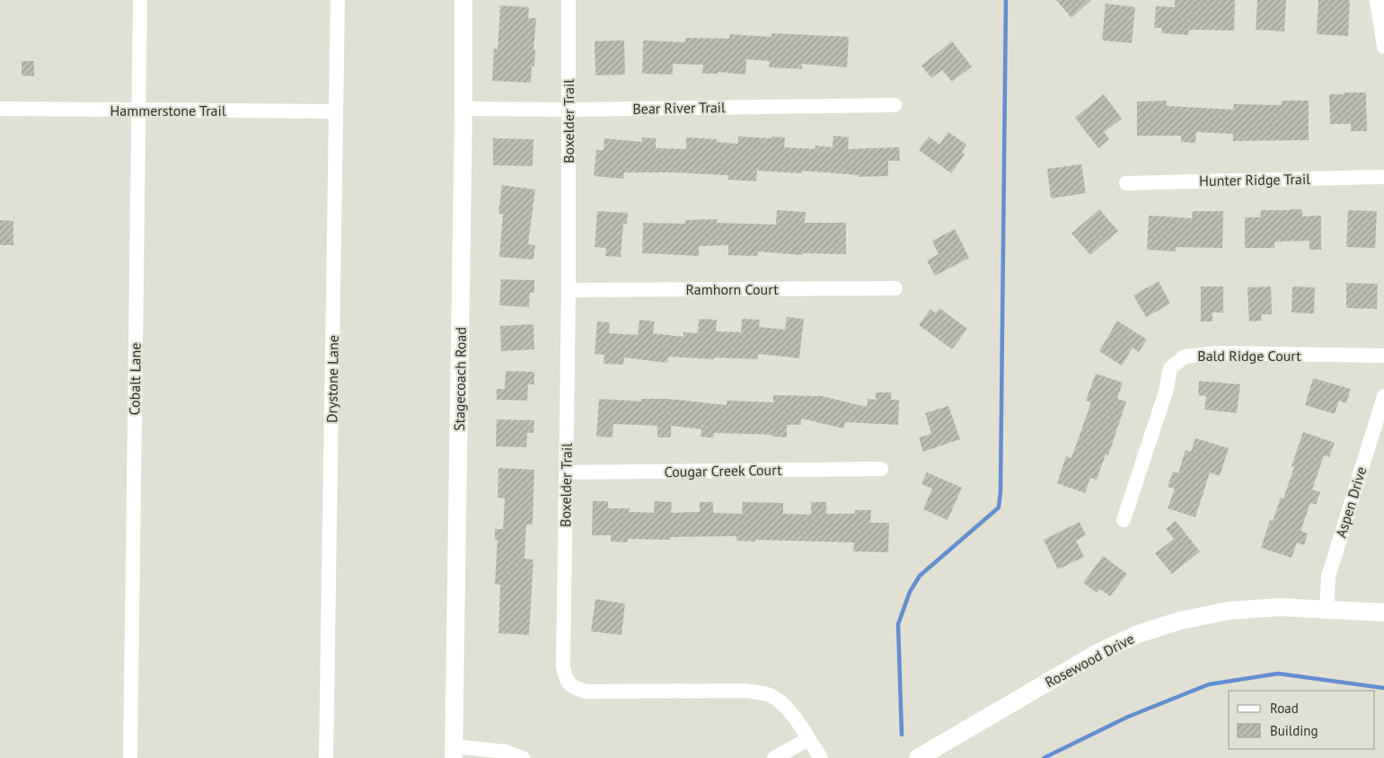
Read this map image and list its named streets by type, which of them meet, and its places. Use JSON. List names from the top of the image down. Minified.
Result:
{"streets":{"main road":["Stagecoach Road","Rosewood Drive"],"street":["Bear River Trail","Hammerstone Trail","Boxelder Trail","Hunter Ridge Trail","Ramhorn Court","Bald Ridge Court","Cobalt Lane","Drystone Lane","Cougar Creek Court","Aspen Drive"]},"crossings":[["Bear River Trail","Boxelder Trail"],["Bear River Trail","Stagecoach Road"],["Hammerstone Trail","Cobalt Lane"],["Hammerstone Trail","Drystone Lane"],["Boxelder Trail","Ramhorn Court"],["Boxelder Trail","Cougar Creek Court"],["Aspen Drive","Rosewood Drive"]],"legend":["Road","Building"]}
